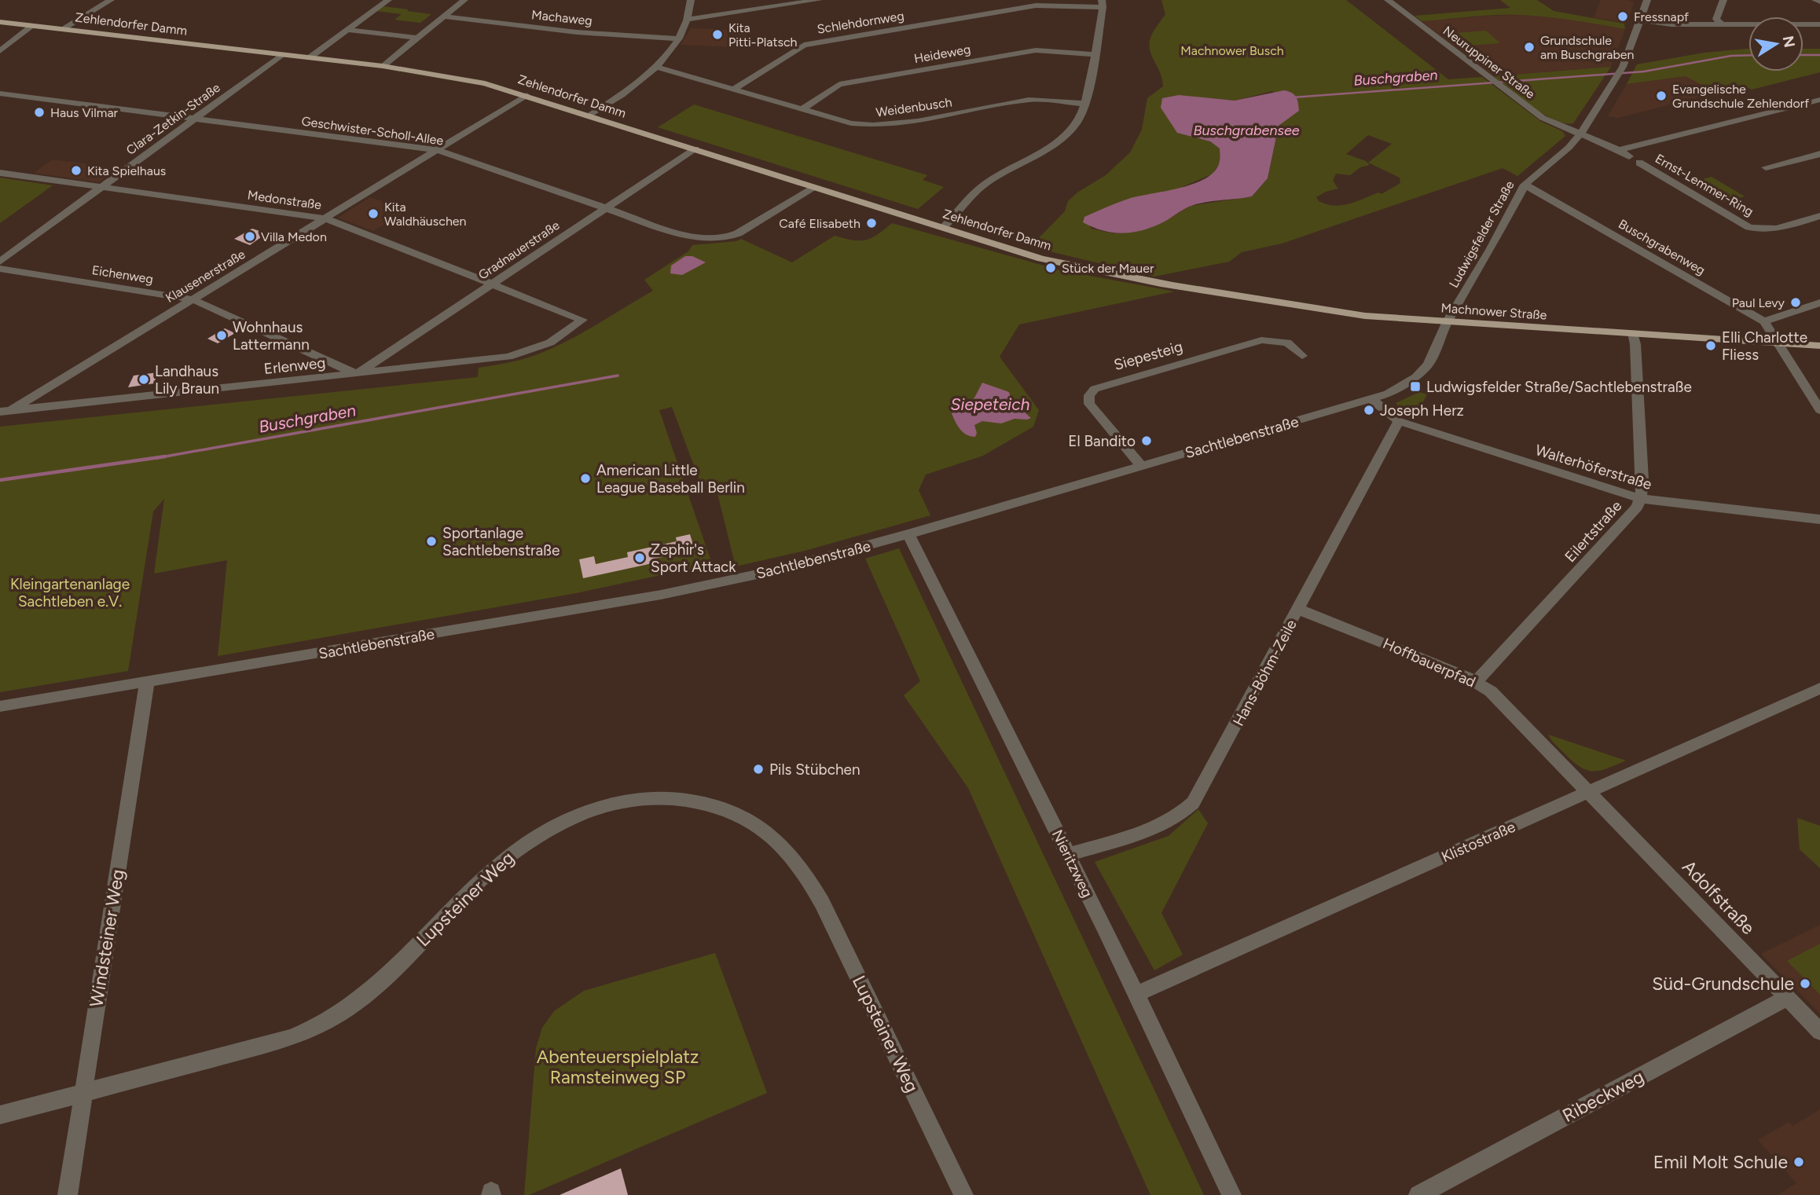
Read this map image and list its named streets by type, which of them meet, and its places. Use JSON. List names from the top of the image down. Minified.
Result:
{"streets":{"main road":["Zehlendorfer Damm","Machnower Straße"],"street":["Machaweg","Schlehdornweg","Heideweg","Neuruppiner Straße","Weidenbusch","Clara-Zetkin-Straße","Geschwister-Scholl-Allee","Ernst-Lemmer-Ring","Medonstraße","Ludwigsfelder Straße","Buschgrabenweg","Gradnauerstraße","Eichenweg","Klausenerstraße","Siepesteig","Erlenweg","Sachtlebenstraße","Walterhöferstraße","Eilertstraße","Hoffbauerpfad","Hans-Böhm-Zeile","Klistostraße","Nieritzweg","Adolfstraße","Lupsteiner Weg","Windsteiner Weg","Ribeckweg"]},"crossings":[["Schlehdornweg","Weidenbusch"],["Zehlendorfer Damm","Clara-Zetkin-Straße"],["Zehlendorfer Damm","Geschwister-Scholl-Allee"],["Zehlendorfer Damm","Gradnauerstraße"],["Zehlendorfer Damm","Klausenerstraße"],["Zehlendorfer Damm","Machnower Straße"],["Heideweg","Weidenbusch"],["Neuruppiner Straße","Ludwigsfelder Straße"],["Clara-Zetkin-Straße","Geschwister-Scholl-Allee"],["Clara-Zetkin-Straße","Medonstraße"],["Geschwister-Scholl-Allee","Gradnauerstraße"],["Geschwister-Scholl-Allee","Klausenerstraße"],["Medonstraße","Gradnauerstraße"],["Medonstraße","Klausenerstraße"],["Medonstraße","Erlenweg"],["Ludwigsfelder Straße","Buschgrabenweg"],["Ludwigsfelder Straße","Machnower Straße"],["Ludwigsfelder Straße","Sachtlebenstraße"],["Buschgrabenweg","Machnower Straße"],["Gradnauerstraße","Eichenweg"],["Gradnauerstraße","Erlenweg"],["Eichenweg","Klausenerstraße"],["Eichenweg","Erlenweg"],["Klausenerstraße","Erlenweg"],["Machnower Straße","Sachtlebenstraße"],["Machnower Straße","Eilertstraße"],["Siepesteig","Sachtlebenstraße"],["Sachtlebenstraße","Walterhöferstraße"],["Sachtlebenstraße","Nieritzweg"],["Sachtlebenstraße","Windsteiner Weg"],["Walterhöferstraße","Eilertstraße"],["Walterhöferstraße","Hans-Böhm-Zeile"],["Eilertstraße","Hoffbauerpfad"],["Hoffbauerpfad","Hans-Böhm-Zeile"],["Hoffbauerpfad","Klistostraße"],["Hoffbauerpfad","Adolfstraße"],["Hans-Böhm-Zeile","Nieritzweg"],["Klistostraße","Nieritzweg"],["Klistostraße","Adolfstraße"],["Adolfstraße","Ribeckweg"],["Lupsteiner Weg","Windsteiner Weg"]],"water":["Buschgraben","Buschgrabensee","Siepeteich"],"parks":["Machnower Busch","Kleingartenanlage Sachtleben e.V.","Abenteuerspielplatz Ramsteinweg SP"],"places":{"other":["Fressnapf","Kita Pitti-Platsch","Grundschule am Buschgraben","Evangelische Grundschule Zehlendorf","Haus Vilmar","Kita Spielhaus","Kita Waldhäuschen","Café Elisabeth","Villa Medon","Stück der Mauer","Paul Levy","Wohnhaus Lattermann","Elli Charlotte Fliess","Landhaus Lily Braun","Joseph Herz","El Bandito","American Little League Baseball Berlin","Sportanlage Sachtlebenstraße","Zephir's Sport Attack","Pils Stübchen","Süd-Grundschule","Emil Molt Schule"],"transit":["Ludwigsfelder Straße/Sachtlebenstraße"]},"north":"right"}
